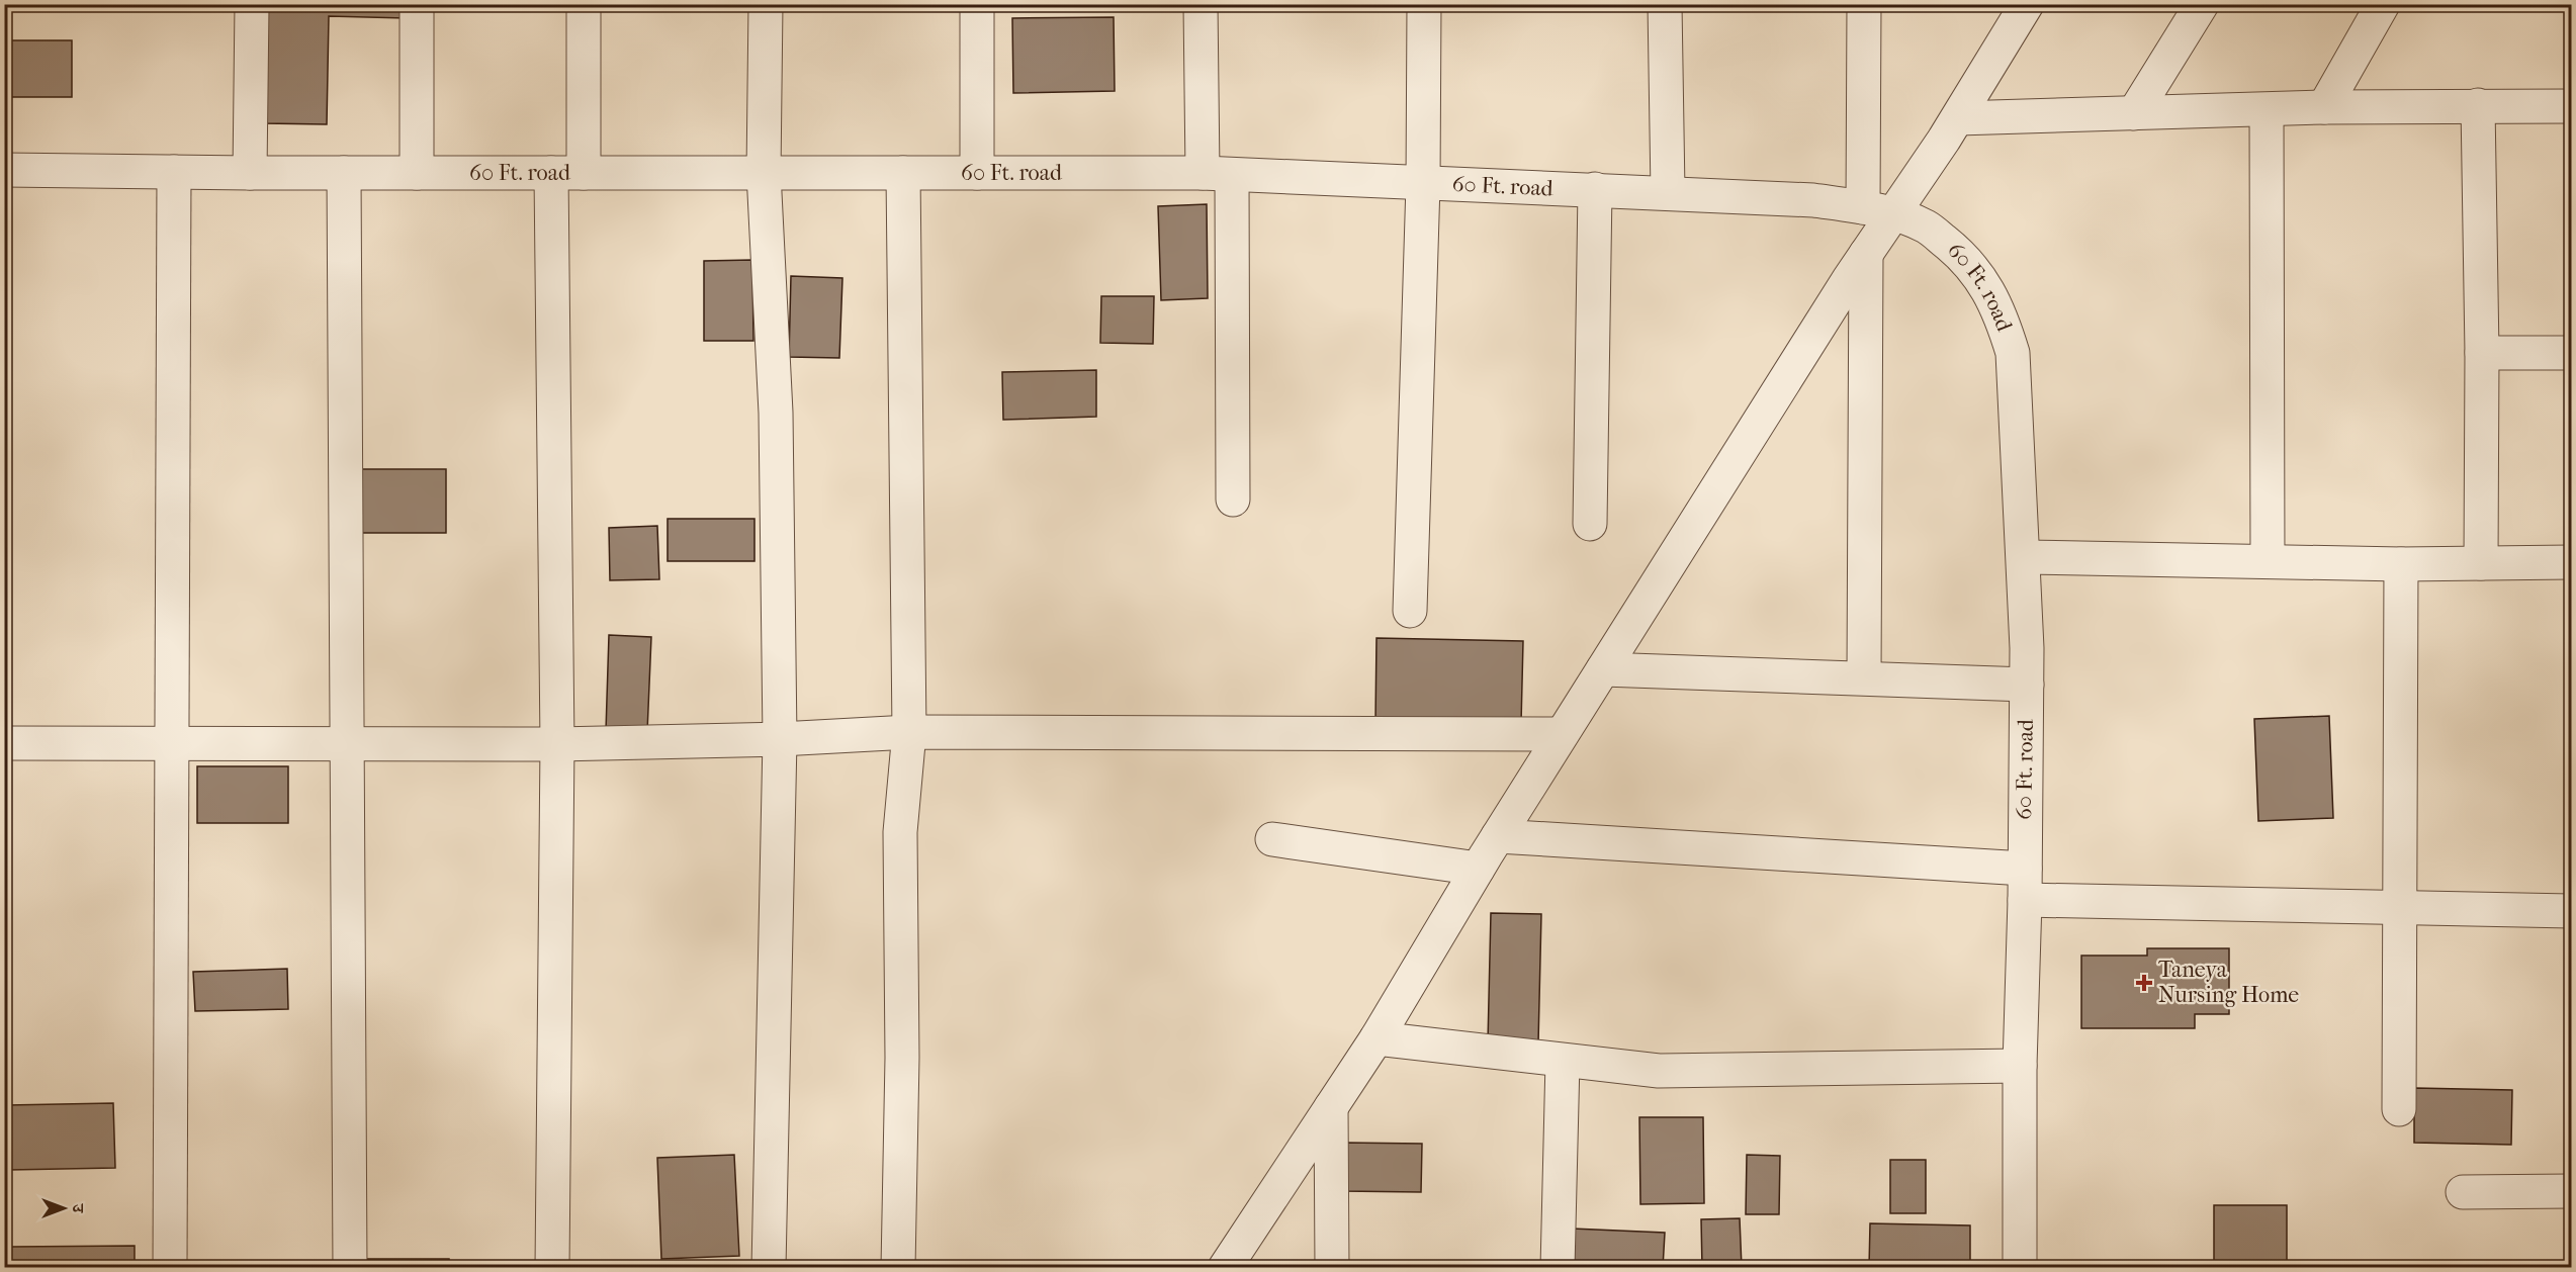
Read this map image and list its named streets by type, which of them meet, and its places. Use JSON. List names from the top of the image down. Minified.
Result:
{"streets":{"street":["60 Ft. road"]},"places":{"health":["Taneya Nursing Home"]},"north":"right"}
